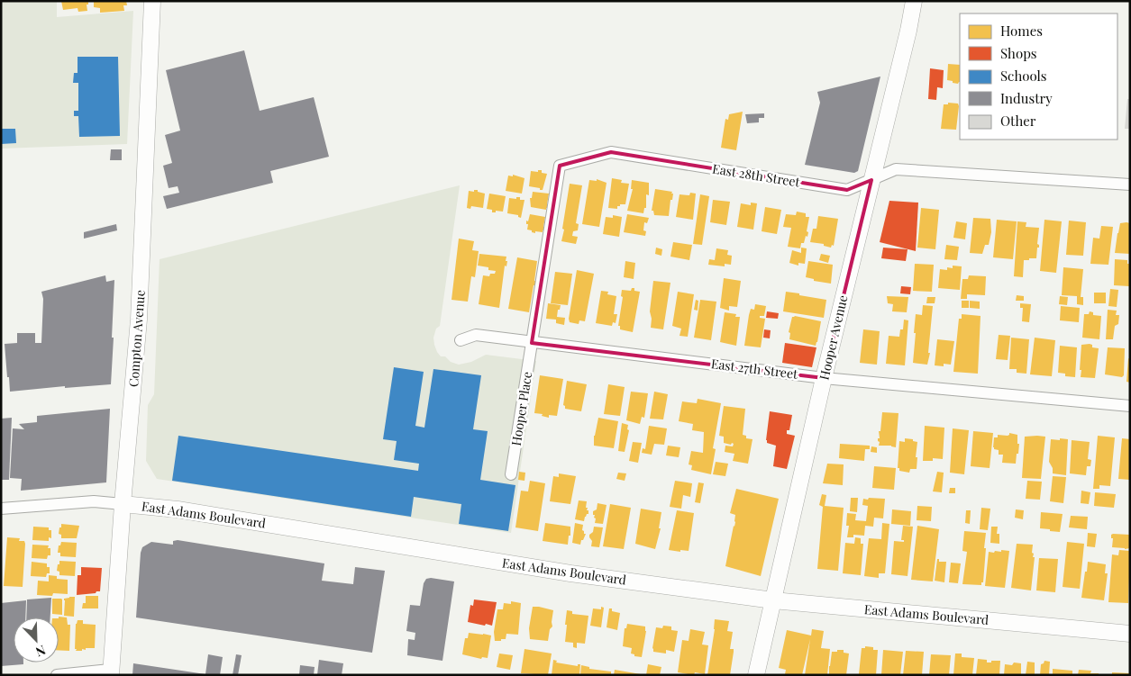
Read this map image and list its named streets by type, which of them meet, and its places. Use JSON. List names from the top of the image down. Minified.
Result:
{"streets":{"street":["East 28th Street","Hooper Avenue","Compton Avenue","East 27th Street","Hooper Place","East Adams Boulevard"]},"crossings":[["East 28th Street","Hooper Avenue"],["East 28th Street","East 27th Street"],["East 28th Street","Hooper Place"],["Hooper Avenue","East 27th Street"],["Hooper Avenue","East Adams Boulevard"],["Compton Avenue","East Adams Boulevard"],["East 27th Street","Hooper Place"]],"legend":["Homes","Shops","Schools","Industry","Other"],"north":"bottom right"}
